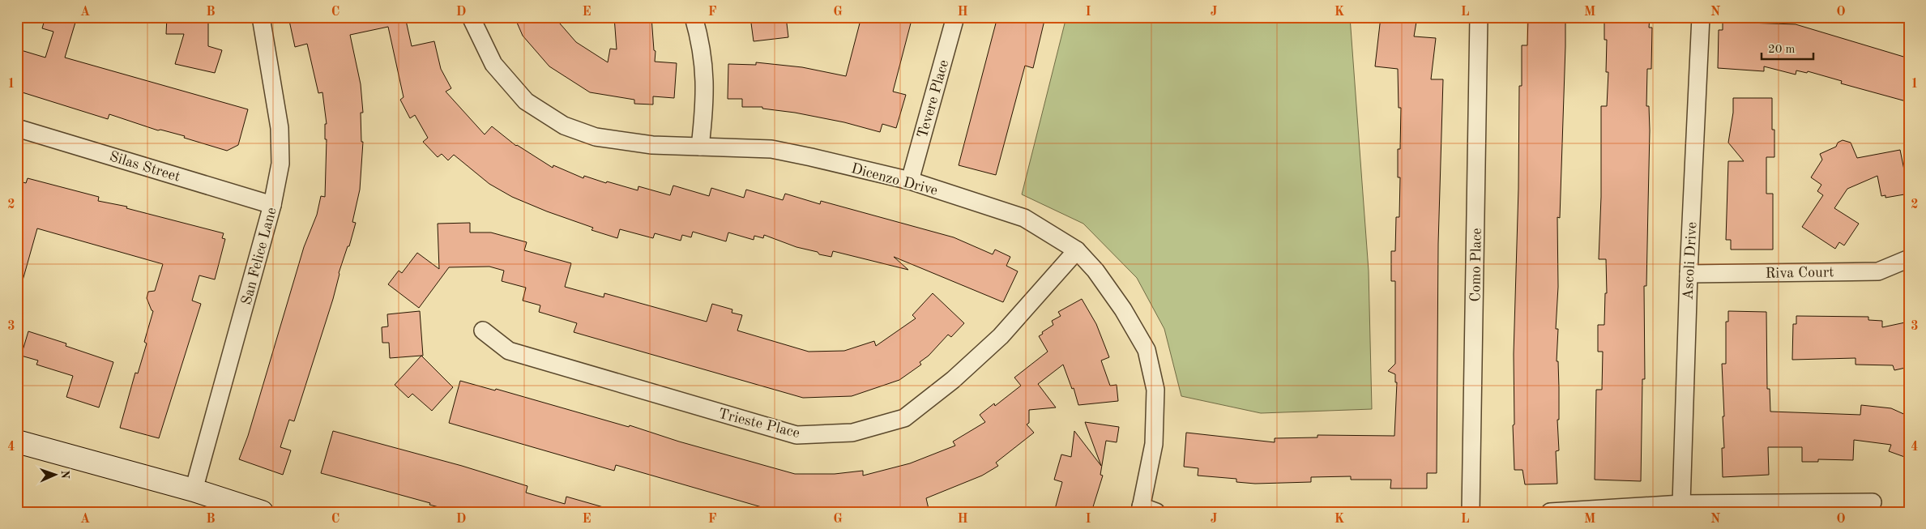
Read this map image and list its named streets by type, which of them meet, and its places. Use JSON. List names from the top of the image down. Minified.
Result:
{"streets":{"street":["Tevere Place","Silas Street","Dicenzo Drive","San Felice Lane","Ascoli Drive","Como Place","Riva Court","Trieste Place"]},"crossings":[["Tevere Place","Dicenzo Drive"],["Silas Street","San Felice Lane"],["Dicenzo Drive","Trieste Place"],["Ascoli Drive","Riva Court"]],"scale_bar":"20 m","north":"right","grid":{"columns":["A","B","C","D","E","F","G","H","I","J","K","L","M","N","O"],"rows":["1","2","3","4"]}}
